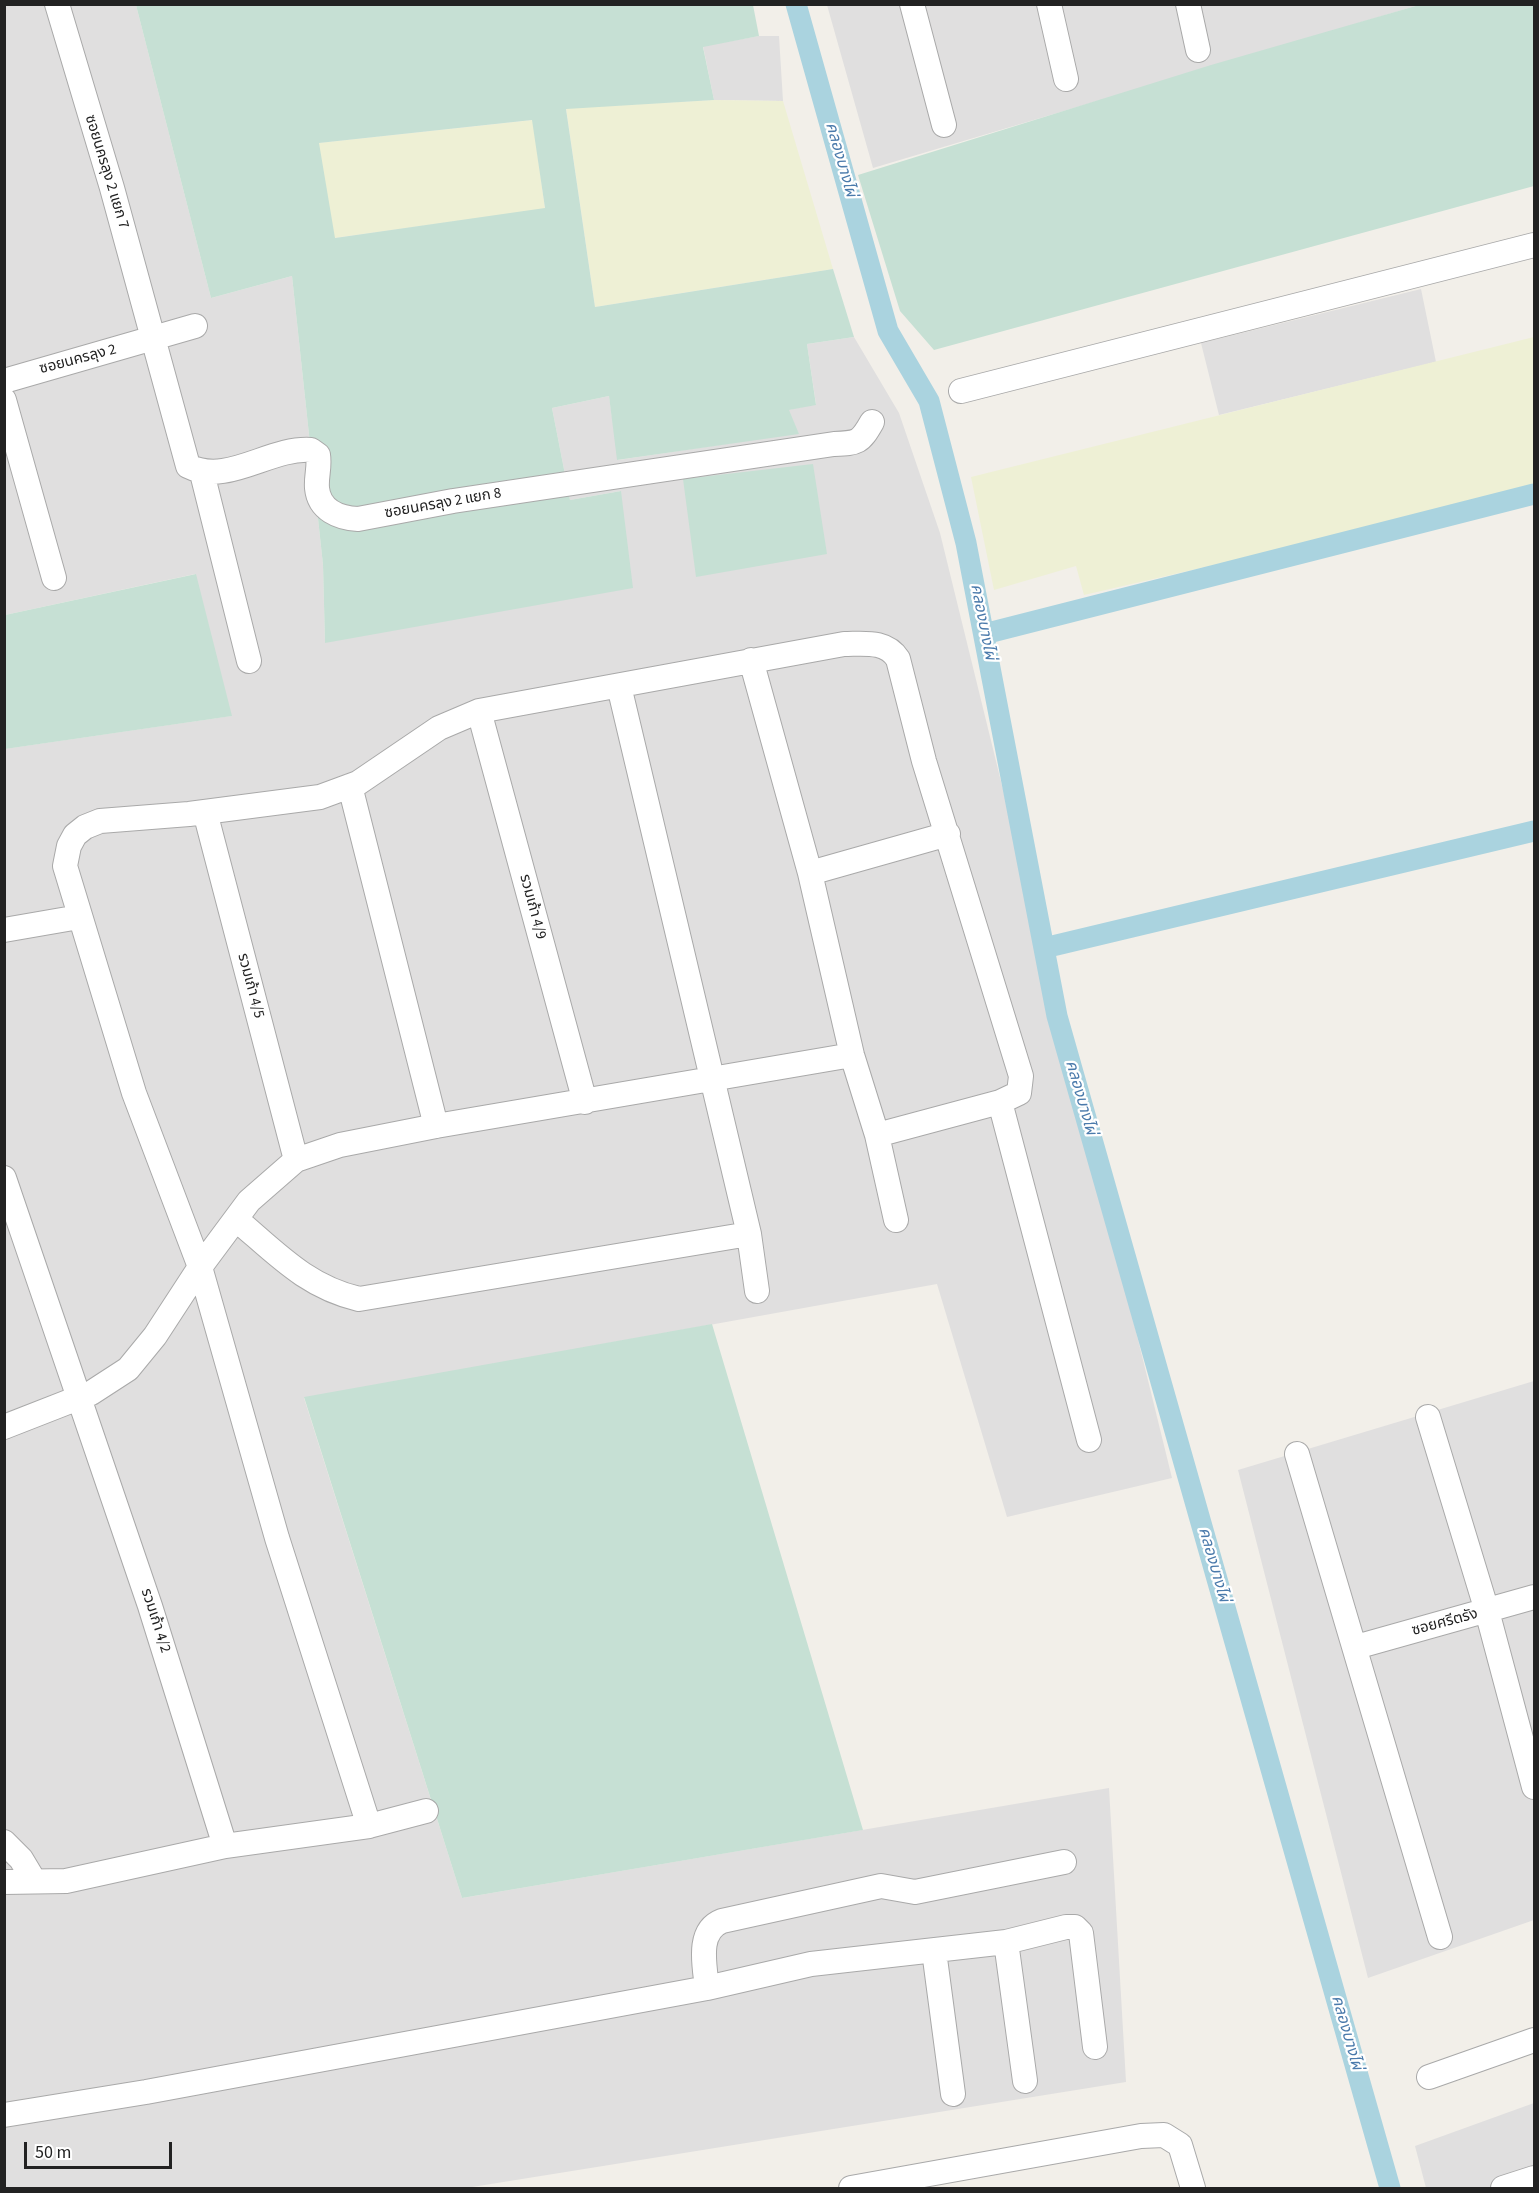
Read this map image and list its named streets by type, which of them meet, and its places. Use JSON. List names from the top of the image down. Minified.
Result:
{"streets":{"street":["ซอยนครลุง 2 แยก 7","ซอยนครลุง 2","ซอยนครลุง 2 แยก 8","รวมเก้า 4/9","รวมเก้า 4/5","รวมเก้า 4/2","ซอยศรีตรัง"]},"crossings":[["ซอยนครลุง 2 แยก 7","ซอยนครลุง 2"]],"water":["คลองบางไผ่"],"scale_bar":"50 m"}
